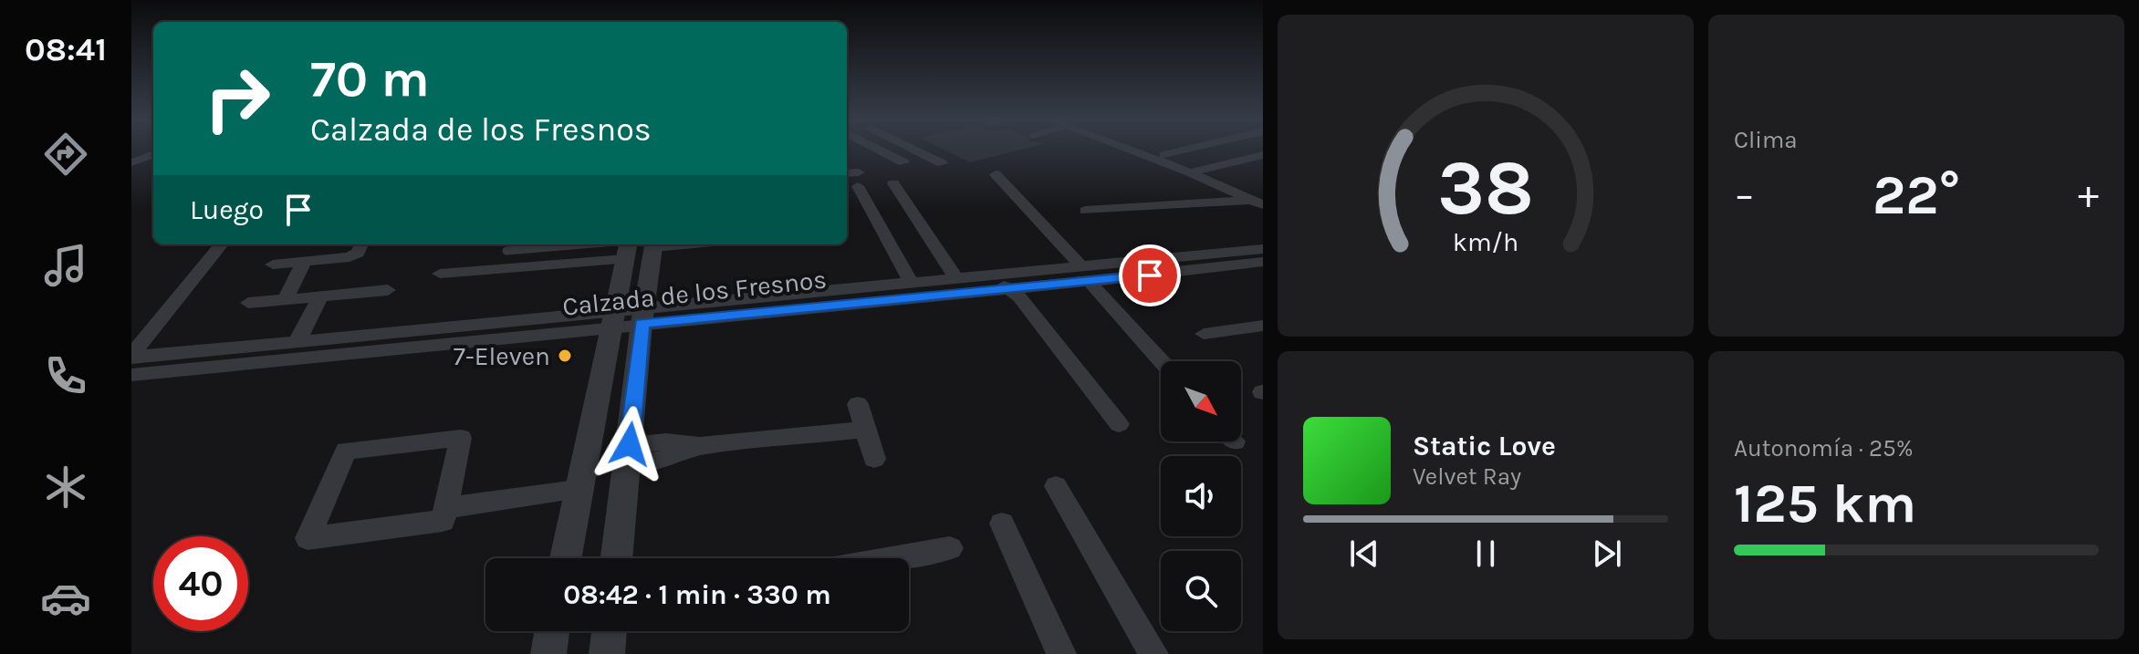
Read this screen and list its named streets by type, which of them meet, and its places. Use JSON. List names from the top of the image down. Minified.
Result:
{"streets":{"street":["Calzada de los Fresnos"]},"places":["7-Eleven"],"north":"bottom right","page":{"tabs":"08:41","tile":["Clima",["Autonomía · 25%","125 km"]],"turn":["70 m","Calzada de los Fresnos"],"heat":["−","22°","+"],"then":"Luego","song":["Static Love","Velvet Ray"],"limit":"40","trip":"08:42 · 1 min · 330 m","gauge":["38","km/h"]}}
